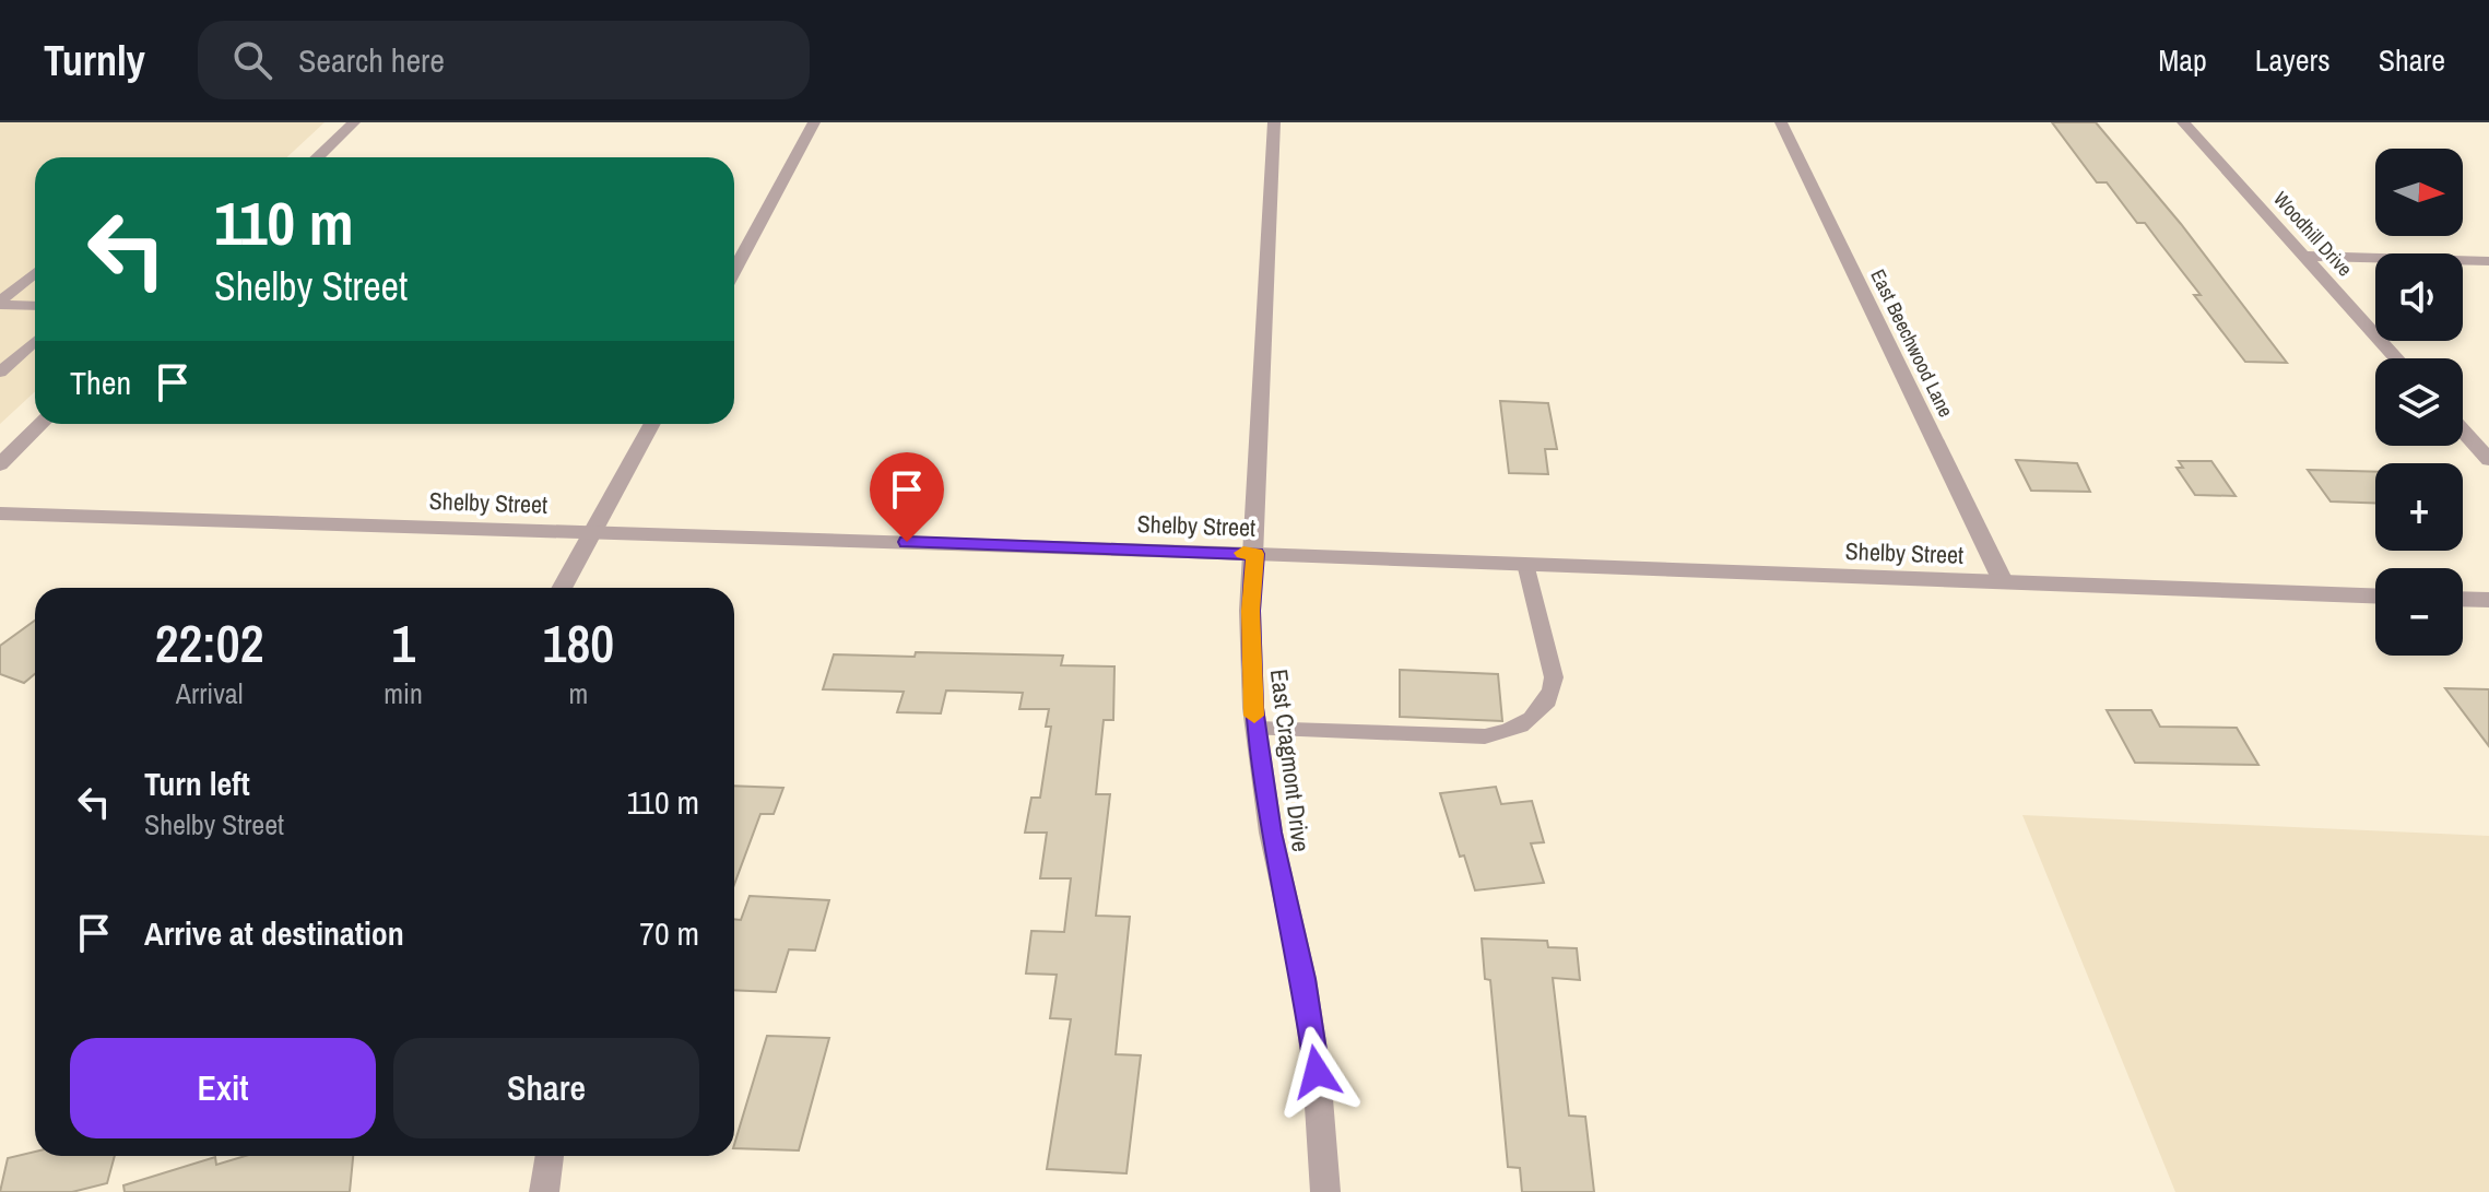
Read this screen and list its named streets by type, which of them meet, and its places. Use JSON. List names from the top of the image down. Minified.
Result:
{"streets":{"street":["Woodhill Drive","East Beechwood Lane","Shelby Street","East Cragmont Drive"]},"crossings":[["East Beechwood Lane","Shelby Street"],["Shelby Street","East Cragmont Drive"]],"north":"right","page":{"header":"Turnly","search":"Search here","nav":["Map","Layers","Share"],"map_buttons":["+","−"],"turn":["110 m","Shelby Street"],"then":"Then","eta":["22:02","Arrival","1","min","180","m"],"list":[{"name":"Turn left","note":"Shelby Street","value":"110 m"},{"name":"Arrive at destination","value":"70 m"}],"buttons":["Exit","Share"]}}
